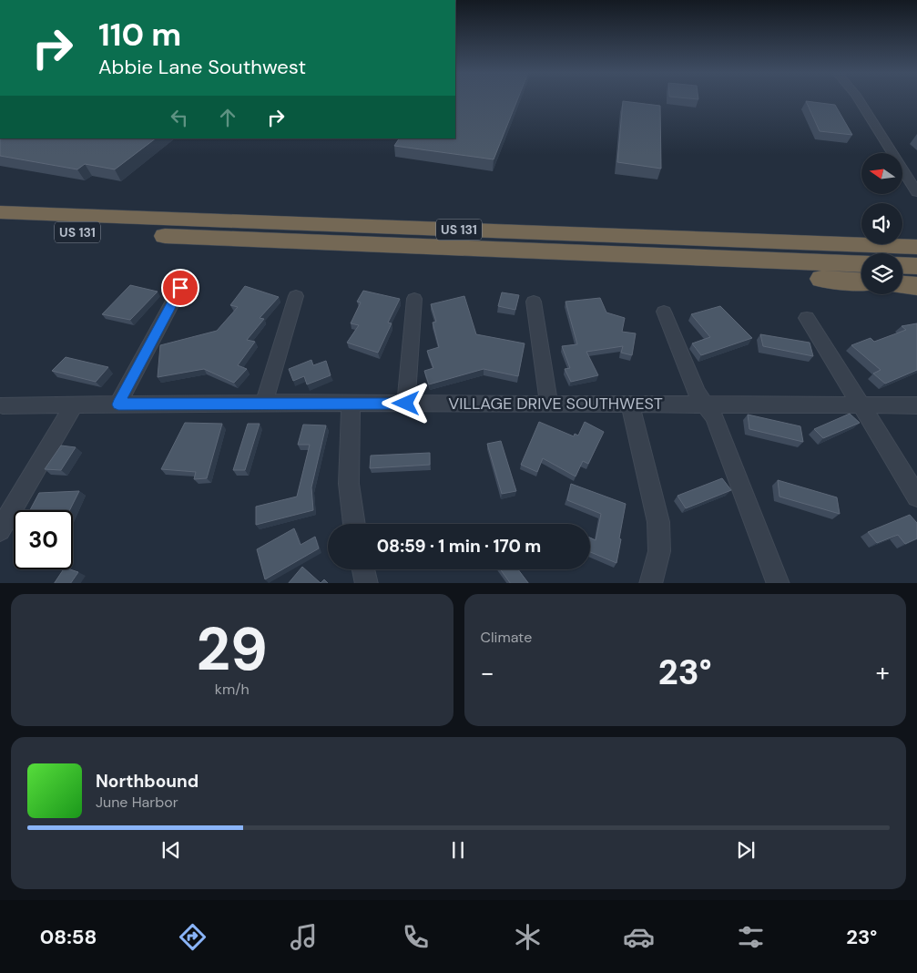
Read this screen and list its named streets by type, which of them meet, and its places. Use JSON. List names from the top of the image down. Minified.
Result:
{"streets":{"highway":["US 131"],"street":["VILLAGE DRIVE SOUTHWEST"]},"north":"left","page":{"turn":["110 m","Abbie Lane Southwest"],"limit":"30","trip":"08:59 · 1 min · 170 m","tile":[["29","km/h"],"Climate"],"heat":["−","23°","+"],"song":["Northbound","June Harbor"],"tabs":["08:58","23°"]}}
